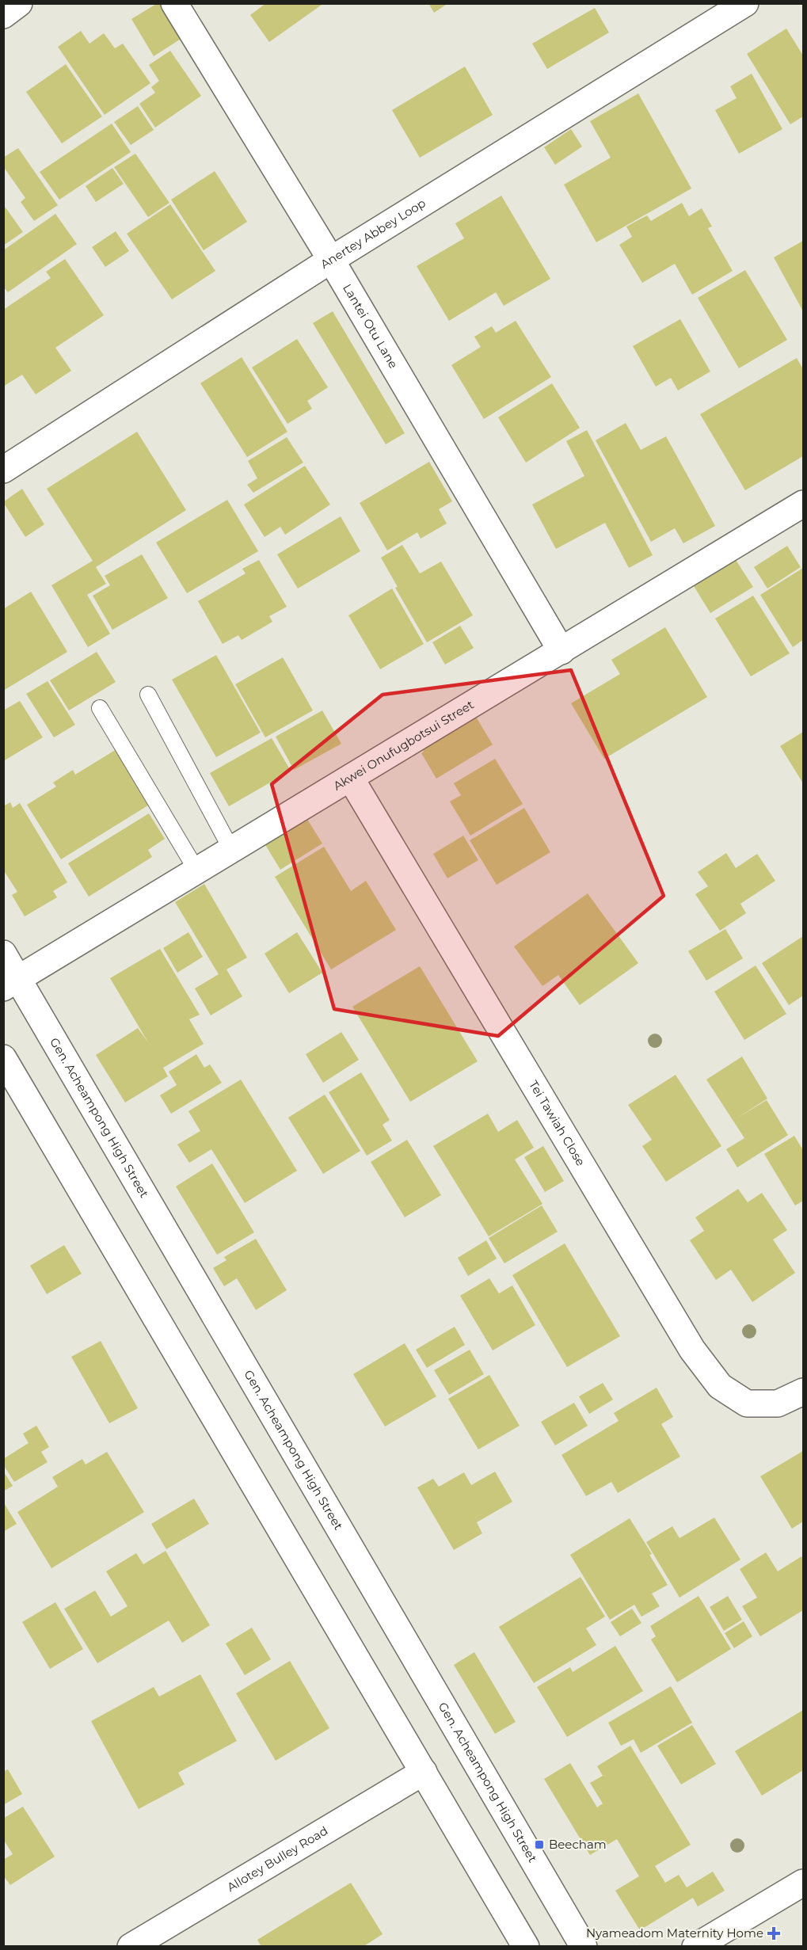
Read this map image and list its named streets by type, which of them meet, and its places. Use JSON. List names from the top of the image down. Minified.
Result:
{"streets":{"street":["Anertey Abbey Loop","Lantei Otu Lane","Akwei Onufugbotsui Street","Gen. Acheampong High Street","Tei Tawiah Close","Allotey Bulley Road"]},"crossings":[["Anertey Abbey Loop","Lantei Otu Lane"],["Lantei Otu Lane","Akwei Onufugbotsui Street"],["Akwei Onufugbotsui Street","Gen. Acheampong High Street"],["Akwei Onufugbotsui Street","Tei Tawiah Close"]],"places":{"transit":["Beecham"],"health":["Nyameadom Maternity Home"]}}
